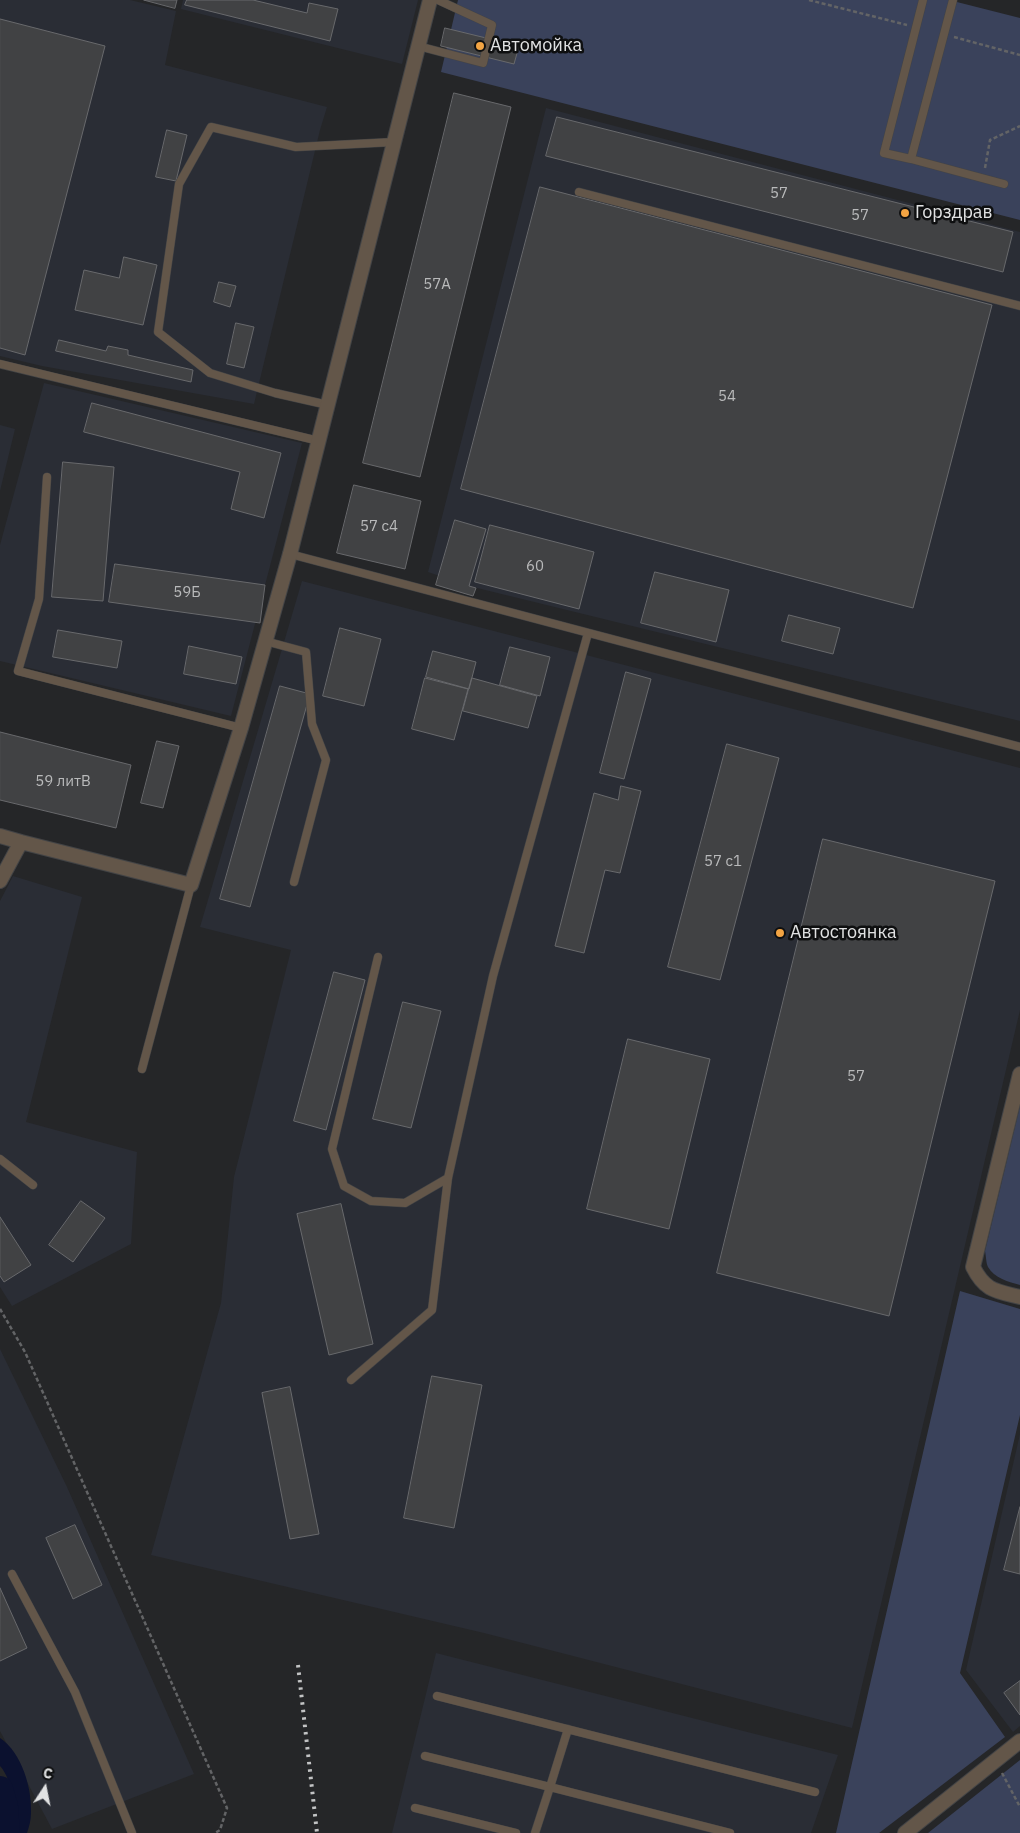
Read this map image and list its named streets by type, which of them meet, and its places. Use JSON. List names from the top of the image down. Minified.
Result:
{"places":["Автомойка","Горздрав","Автостоянка"],"house_numbers":["57","57","57А","54","57 с4","60","59Б","59 литВ","57 с1","57"],"north":"top"}
